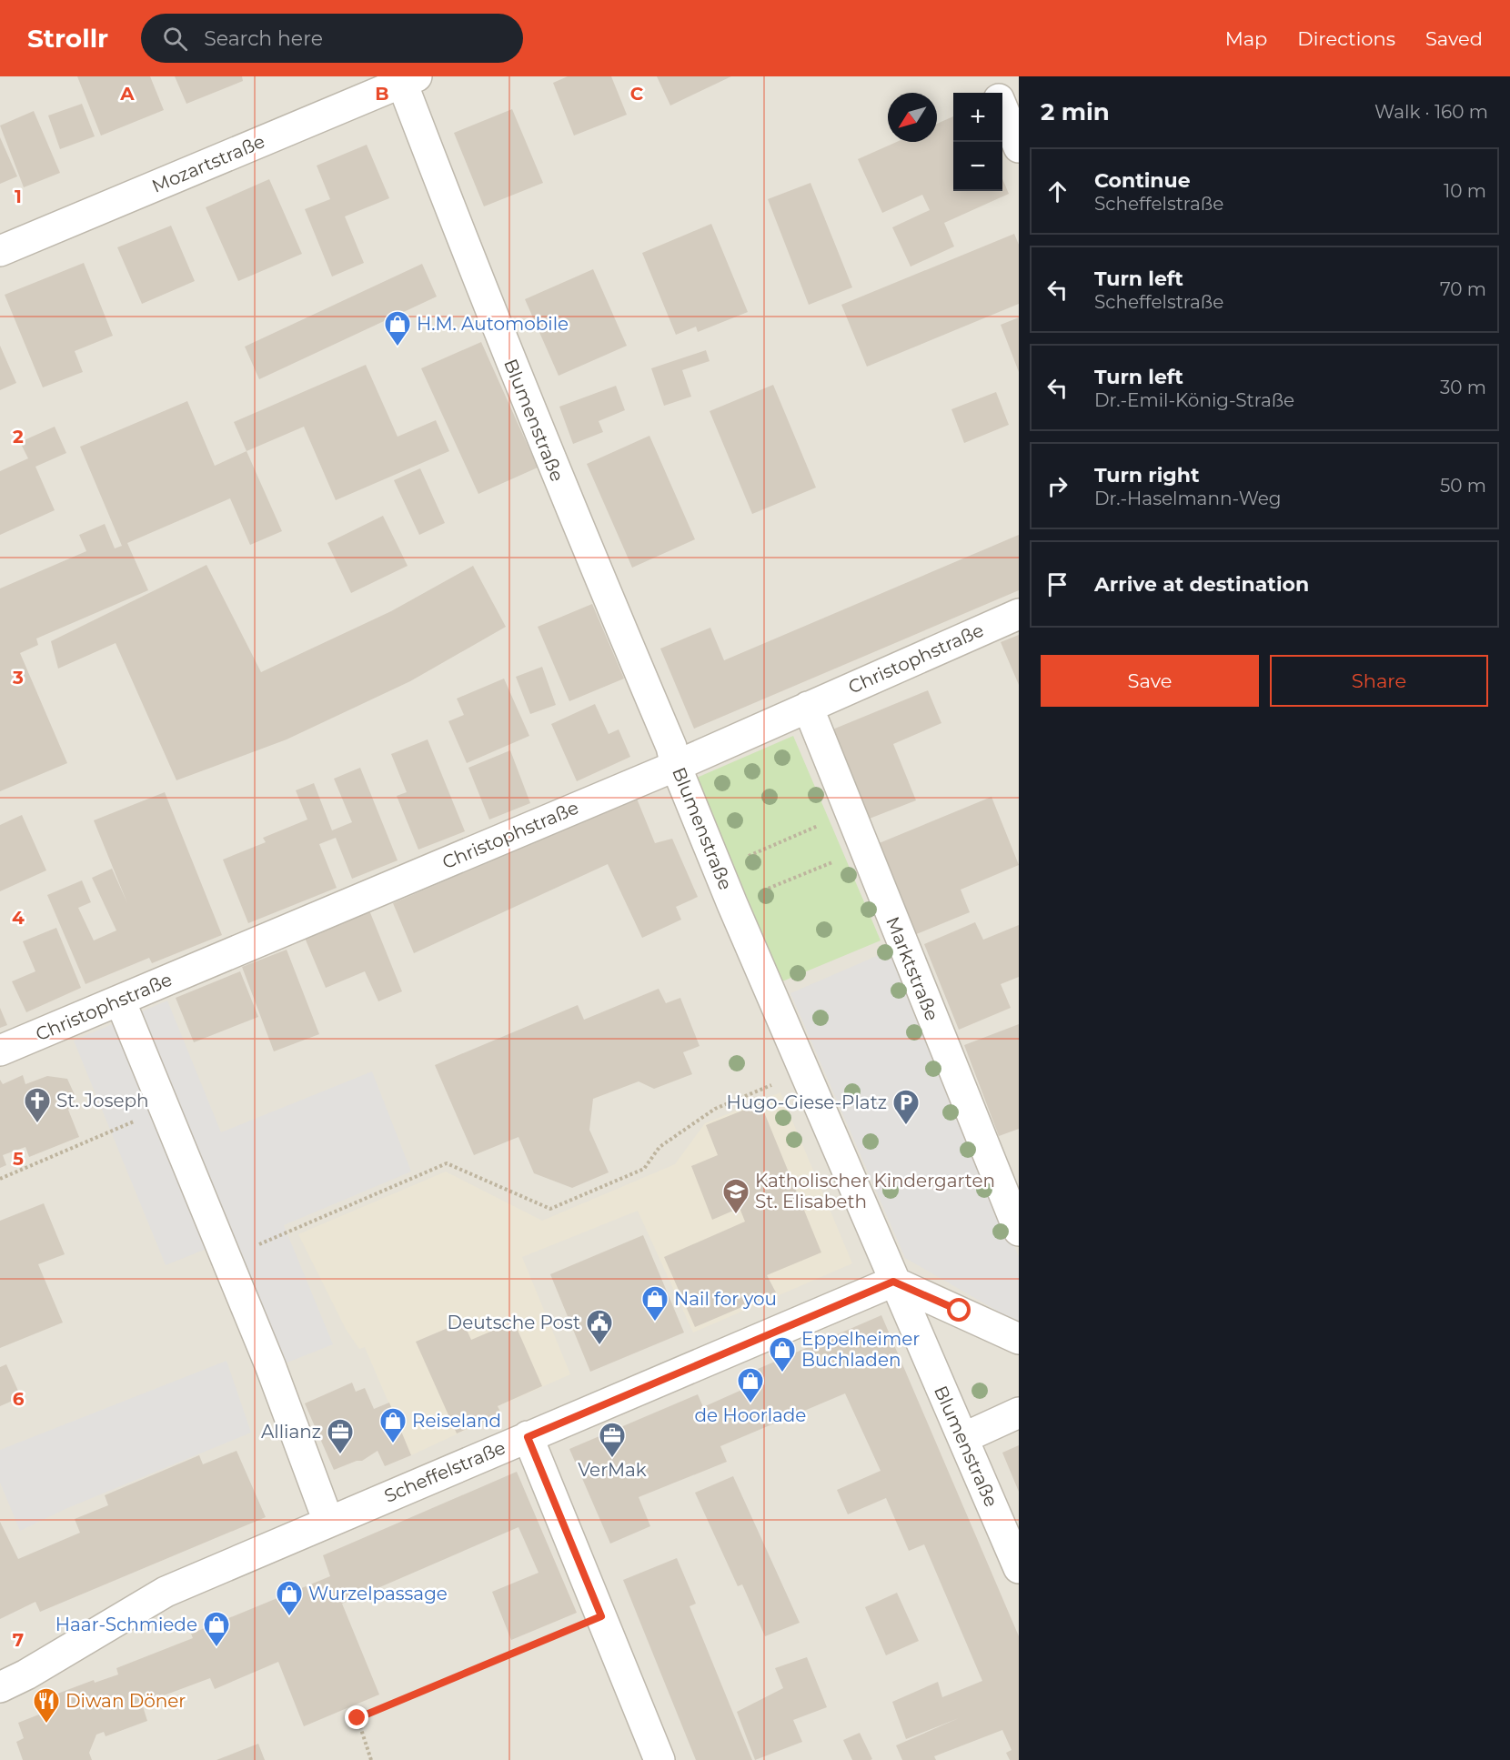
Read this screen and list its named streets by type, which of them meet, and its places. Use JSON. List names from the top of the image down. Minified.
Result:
{"streets":{"street":["Mozartstraße","Blumenstraße","Christophstraße","Marktstraße","Scheffelstraße"]},"crossings":[["Mozartstraße","Blumenstraße"],["Blumenstraße","Christophstraße"],["Blumenstraße","Scheffelstraße"],["Christophstraße","Marktstraße"]],"places":{"shop":["H.M. Automobile","Nail for you","Eppelheimer Buchladen","de Hoorlade","Reiseland","Wurzelpassage","Haar-Schmiede"],"church":["St. Joseph"],"parking":["Hugo-Giese-Platz"],"school or university":["Katholischer Kindergarten St. Elisabeth"],"public building":["Deutsche Post"],"office":["Allianz","VerMak"],"restaurant":["Diwan Döner"]},"north":"bottom left","page":{"header":"Strollr","search":"Search here","nav":["Map","Directions","Saved"],"heading":["2 min","Walk · 160 m"],"map_buttons":["+","−"],"list":[["Continue","Scheffelstraße","10 m"],["Turn left","Scheffelstraße","70 m"],["Turn left","Dr.-Emil-König-Straße","30 m"],["Turn right","Dr.-Haselmann-Weg","50 m"],"Arrive at destination"],"buttons":["Save","Share"]},"grid":{"columns":["A","B","C"],"rows":["1","2","3","4","5","6","7"]}}
